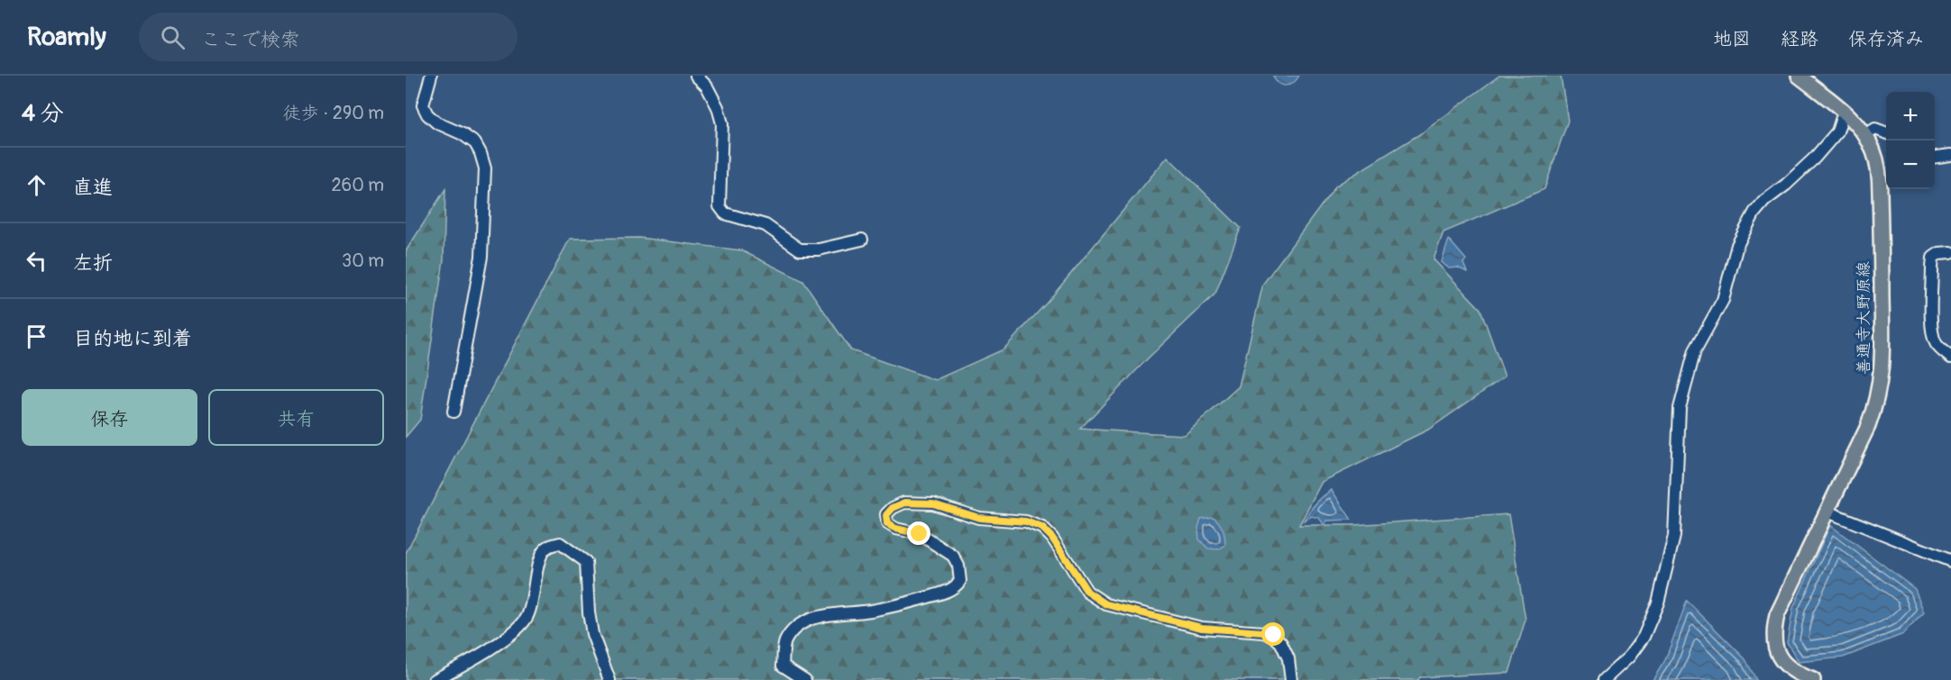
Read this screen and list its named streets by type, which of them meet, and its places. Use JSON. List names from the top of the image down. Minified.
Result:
{"streets":{"main road":["善通寺大野原線"]},"page":{"header":"Roamly","search":"ここで検索","nav":["地図","経路","保存済み"],"heading":["4 分","徒歩 · 290 m"],"map_buttons":["+","−"],"list":[["直進","260 m"],["左折","30 m"],"目的地に到着"],"buttons":["保存","共有"]}}
